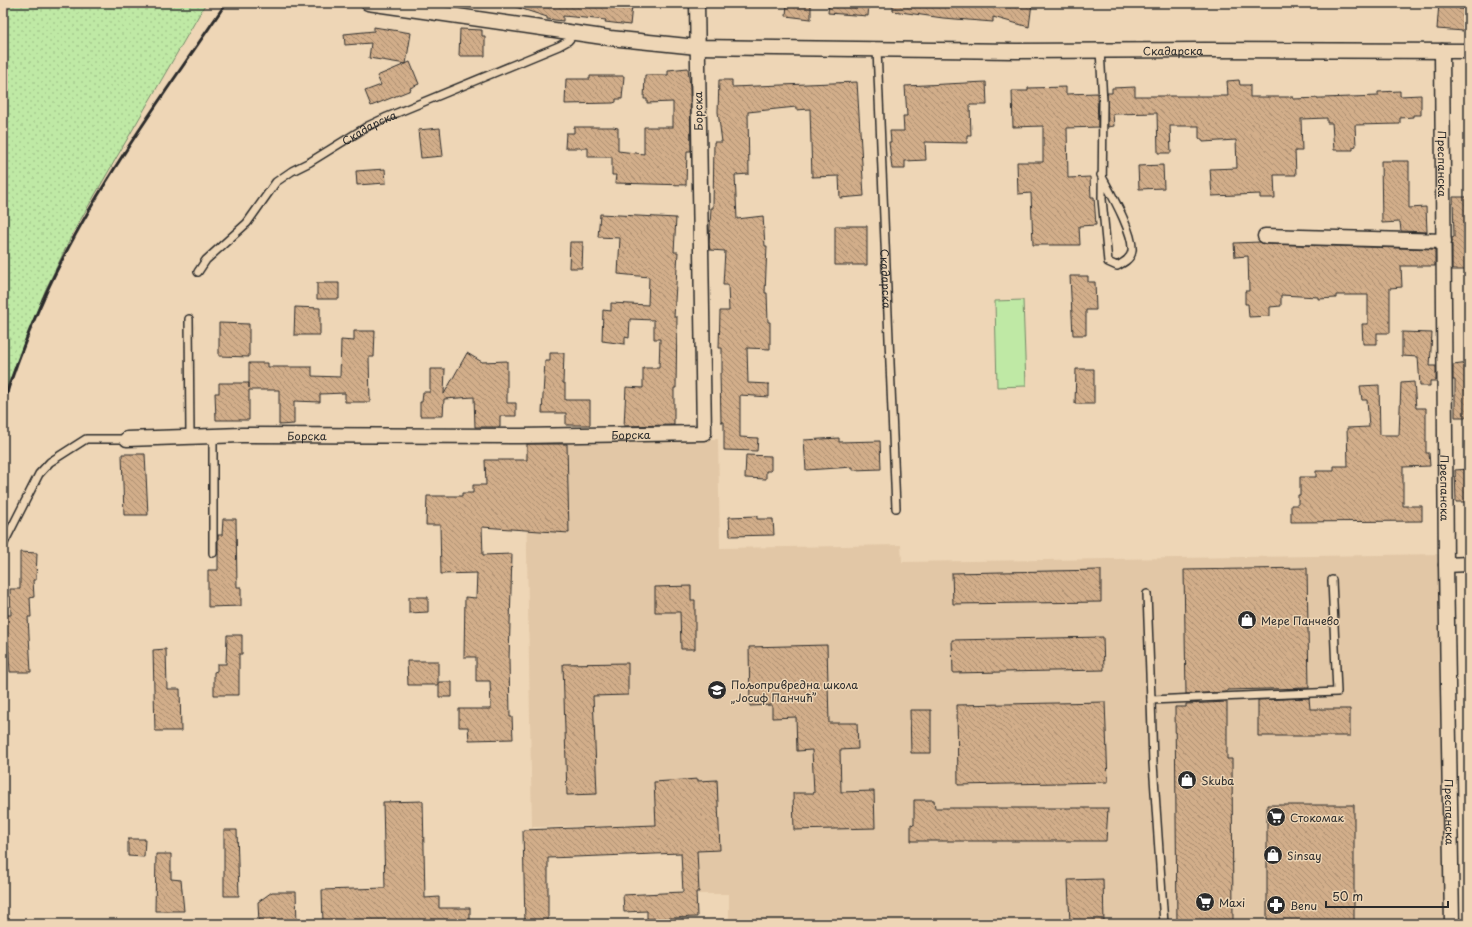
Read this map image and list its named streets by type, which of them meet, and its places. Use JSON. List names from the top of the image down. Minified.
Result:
{"streets":{"street":["Скадарска","Борска","Преспанска"]},"crossings":[["Скадарска","Борска"],["Скадарска","Преспанска"]],"places":{"shop":["Мере Панчево","Skuba","Sinsay"],"school or university":["Пољопривредна школа „Јосиф Панчић”"],"supermarket":["Стокомак","Maxi"],"pharmacy":["Benu"]},"scale_bar":"50 m"}
